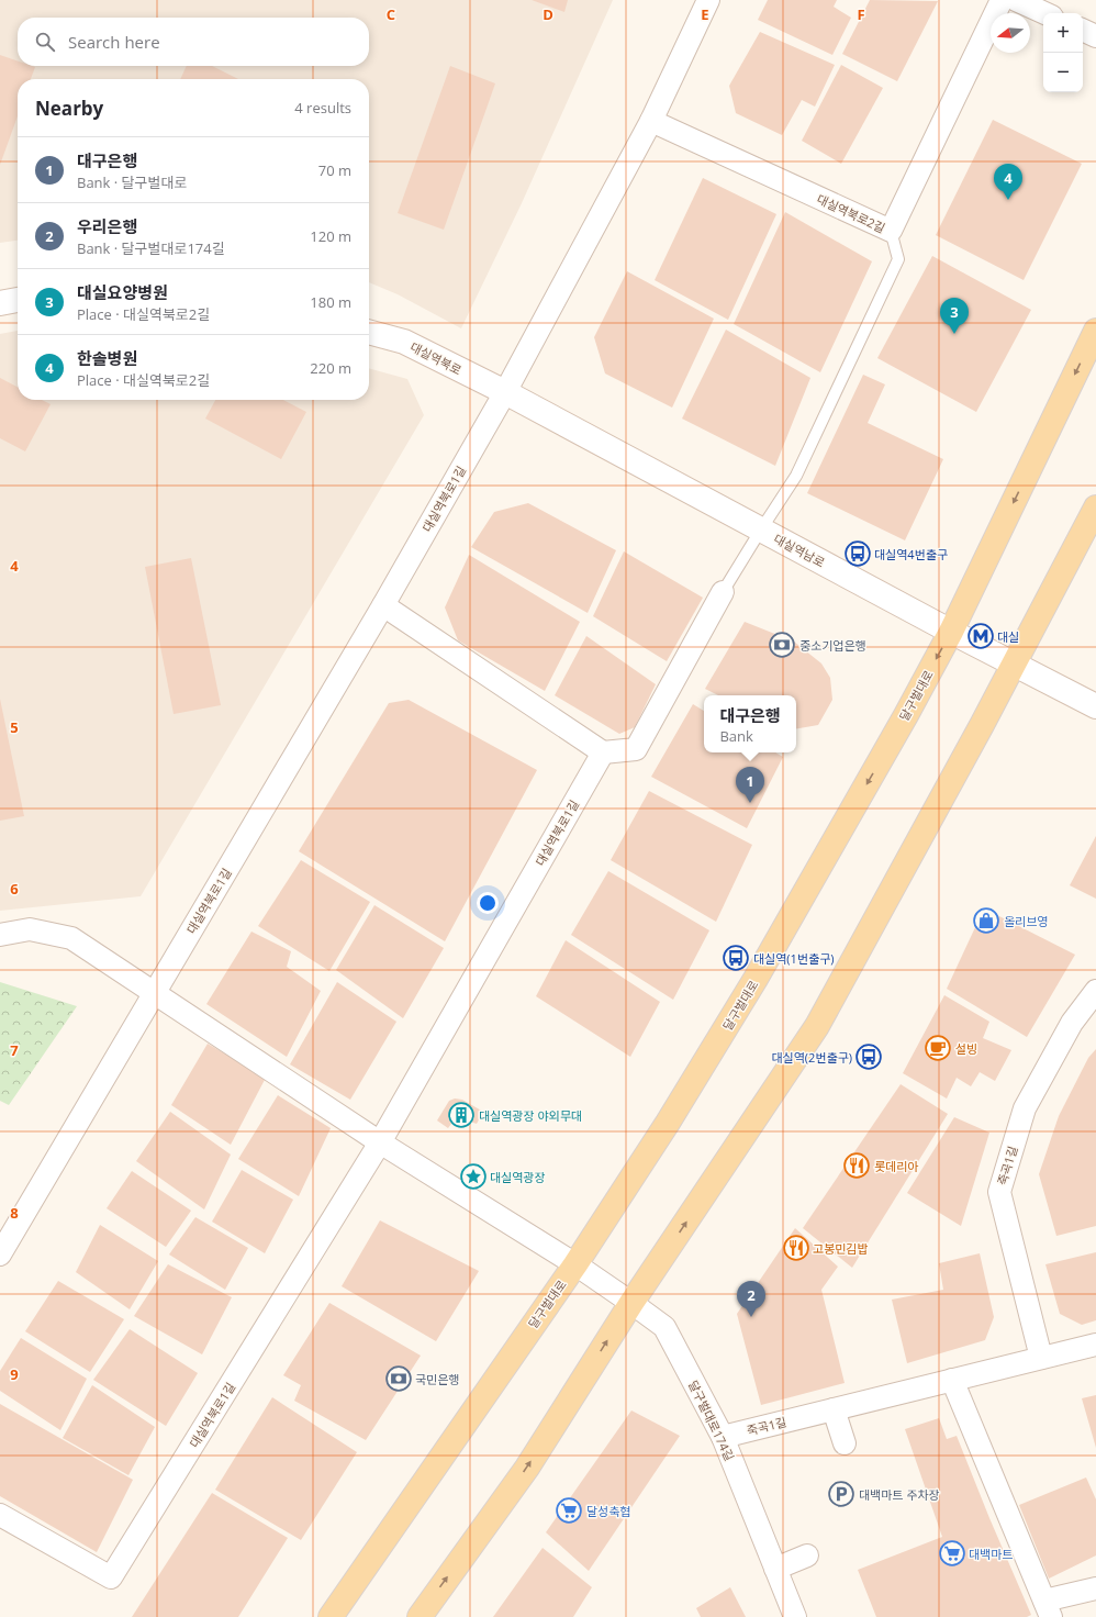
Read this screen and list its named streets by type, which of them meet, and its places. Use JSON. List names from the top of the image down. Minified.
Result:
{"streets":{"main road":["달구벌대로"],"street":["대실역북로2길","대실역북로","대실역북로1길","대실역남로","죽곡1길","달구벌대로174길"]},"crossings":[["대실역북로","대실역북로1길"],["대실역북로","대실역남로"],["대실역북로1길","대실역남로"],["대실역북로1길","달구벌대로174길"],["대실역남로","달구벌대로"],["달구벌대로","달구벌대로174길"],["죽곡1길","달구벌대로174길"]],"places":{"bus stop":["대실역4번출구","대실역(1번출구)","대실역(2번출구)"],"metro station":["대실"],"bank":["중소기업은행","국민은행"],"shop":["올리브영"],"cafe":["설빙"],"building":["대실역광장 야외무대"],"restaurant":["롯데리아","고봉민김밥"],"place":["대실역광장"],"parking":["대백마트 주차장"],"supermarket":["달성축협","대백마트"]},"north":"left","page":{"map_buttons":["+","−"],"search":"Search here","heading":["Nearby","4 results"],"list":[{"mark":"1","name":"대구은행","note":"Bank · 달구벌대로","value":"70 m"},{"mark":"2","name":"우리은행","note":"Bank · 달구벌대로174길","value":"120 m"},{"mark":"3","name":"대실요양병원","note":"Place · 대실역북로2길","value":"180 m"},{"mark":"4","name":"한솔병원","note":"Place · 대실역북로2길","value":"220 m"}],"pins":["4","3","1","2"],"popup":["대구은행","Bank"]},"grid":{"columns":["C","D","E","F"],"rows":["4","5","6","7","8","9"]}}
